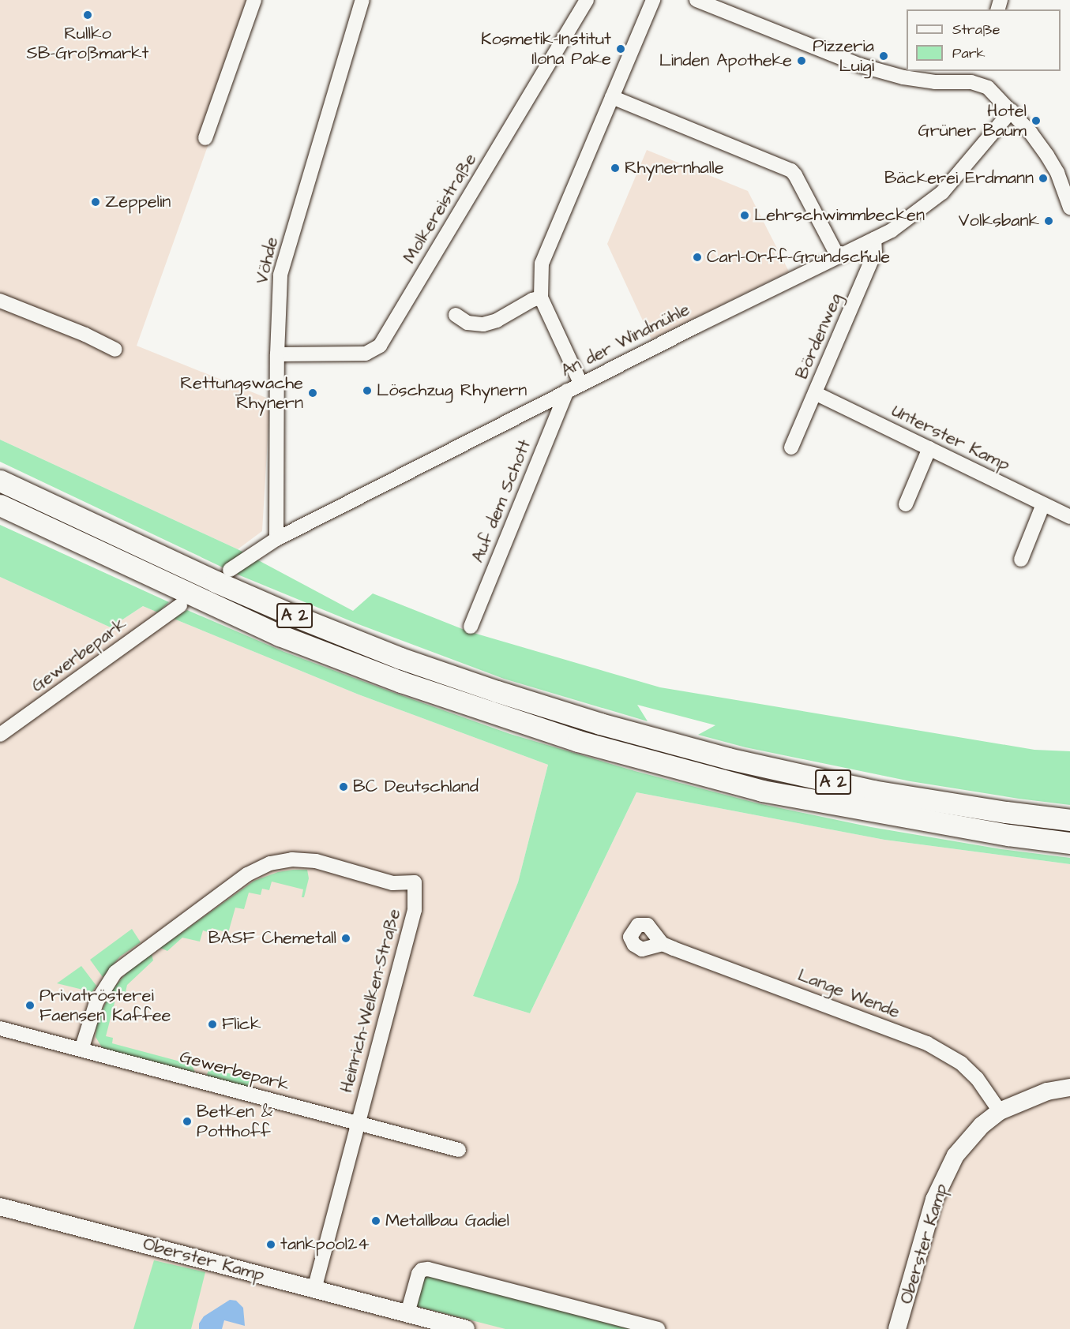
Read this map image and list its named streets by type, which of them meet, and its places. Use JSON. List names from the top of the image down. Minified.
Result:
{"streets":{"highway":["A 2"],"main road":["Oberster Kamp"],"street":["Molkereistraße","Vöhde","Bördenweg","An der Windmühle","Unterster Kamp","Auf dem Schott","Gewerbepark","Lange Wende","Heinrich-Welken-Straße"]},"crossings":[["Molkereistraße","Vöhde"],["Vöhde","An der Windmühle"],["Bördenweg","An der Windmühle"],["Bördenweg","Unterster Kamp"],["An der Windmühle","Auf dem Schott"],["Gewerbepark","Heinrich-Welken-Straße"],["Lange Wende","Oberster Kamp"],["Heinrich-Welken-Straße","Oberster Kamp"]],"places":["Rullko SB-Großmarkt","Kosmetik-Institut Ilona Pake","Pizzeria Luigi","Linden Apotheke","Hotel Grüner Baum","Rhynernhalle","Bäckerei Erdmann","Zeppelin","Lehrschwimmbecken","Volksbank","Carl-Orff-Grundschule","Löschzug Rhynern","Rettungswache Rhynern","BC Deutschland","BASF Chemetall","Privatrösterei Faensen Kaffee","Flick","Betken & Potthoff","Metallbau Gadiel","tankpool24"],"legend":["Straße","Park"]}
